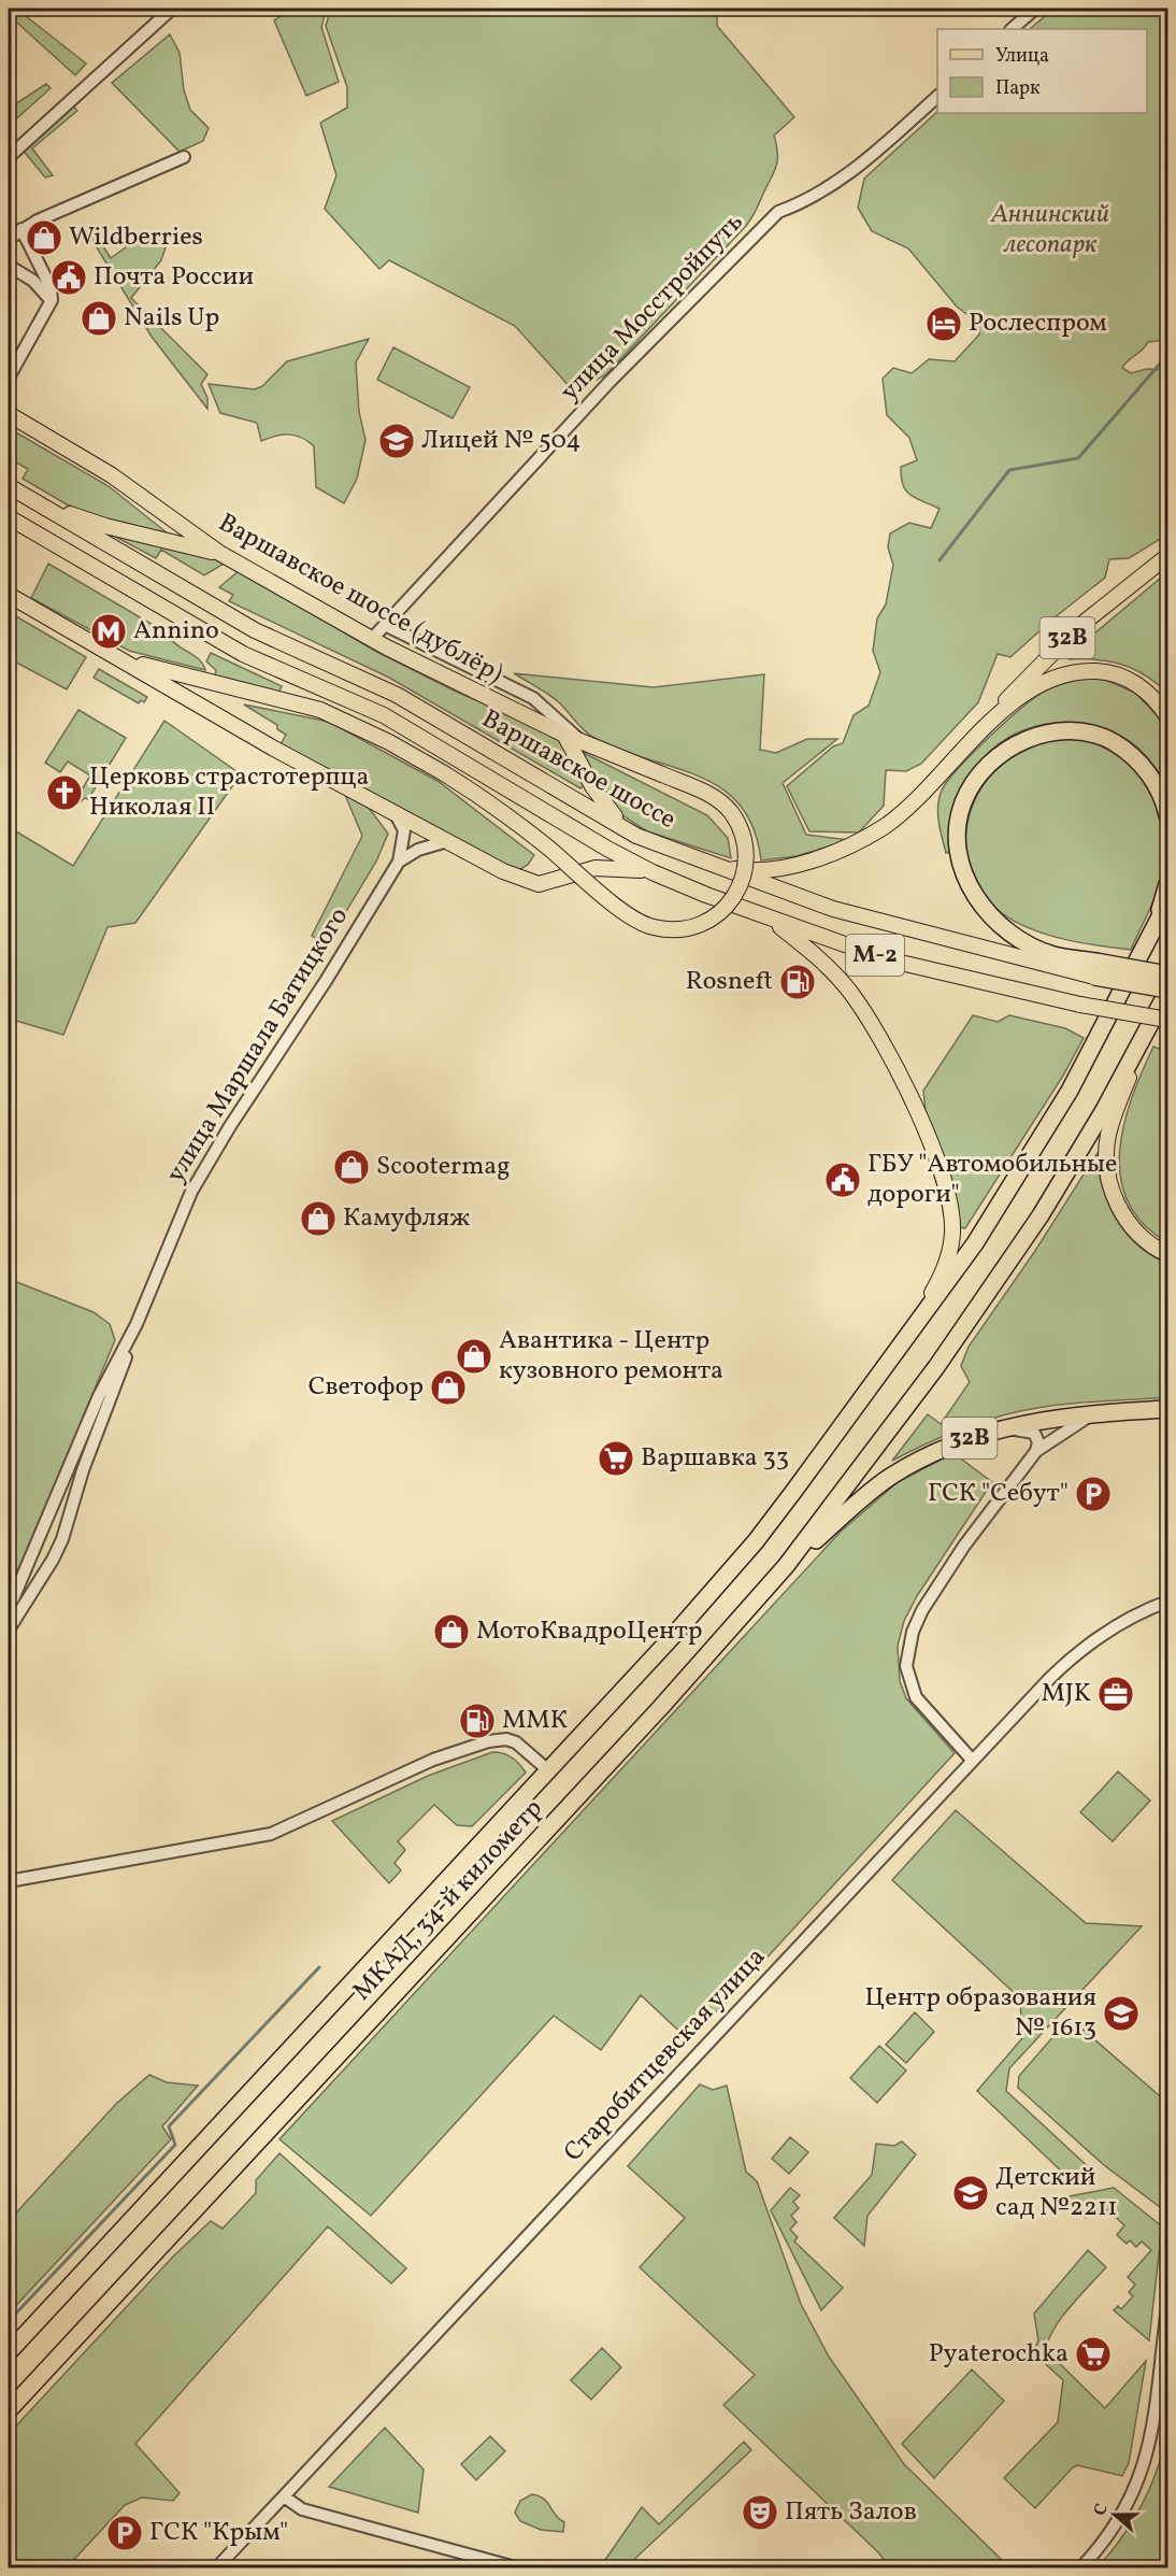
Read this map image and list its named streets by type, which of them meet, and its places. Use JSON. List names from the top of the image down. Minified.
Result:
{"streets":{"highway":["32B","Варшавское шоссе","М-2","МКАД, 34-й километр"],"main road":["Варшавское шоссе (дублёр)"],"street":["улица Мосстройпуть","улица Маршала Батицкого","Старобитцевская улица"]},"crossings":[["улица Мосстройпуть","Варшавское шоссе (дублёр)"],["32B","МКАД, 34-й километр"],["Варшавское шоссе","МКАД, 34-й километр"]],"parks":["Аннинский лесопарк"],"places":{"shop":["Wildberries","Nails Up","Scootermag","Камуфляж","Авантика - Центр кузовного ремонта","Светофор","МотоКвадроЦентр"],"public building":["Почта России","ГБУ \"Автомобильные дороги\""],"hotel":["Рослеспром"],"school or university":["Лицей № 504","Центр образования № 1613","Детский сад №2211"],"metro station":["Annino"],"church":["Церковь страстотерпца Николая II"],"fuel station":["Rosneft","ММК"],"supermarket":["Варшавка 33","Pyaterochka"],"parking":["ГСК \"Себут\"","ГСК \"Крым\""],"office":["MJK"],"theatre":["Пять Залов"]},"legend":["Улица","Парк"],"north":"left"}
